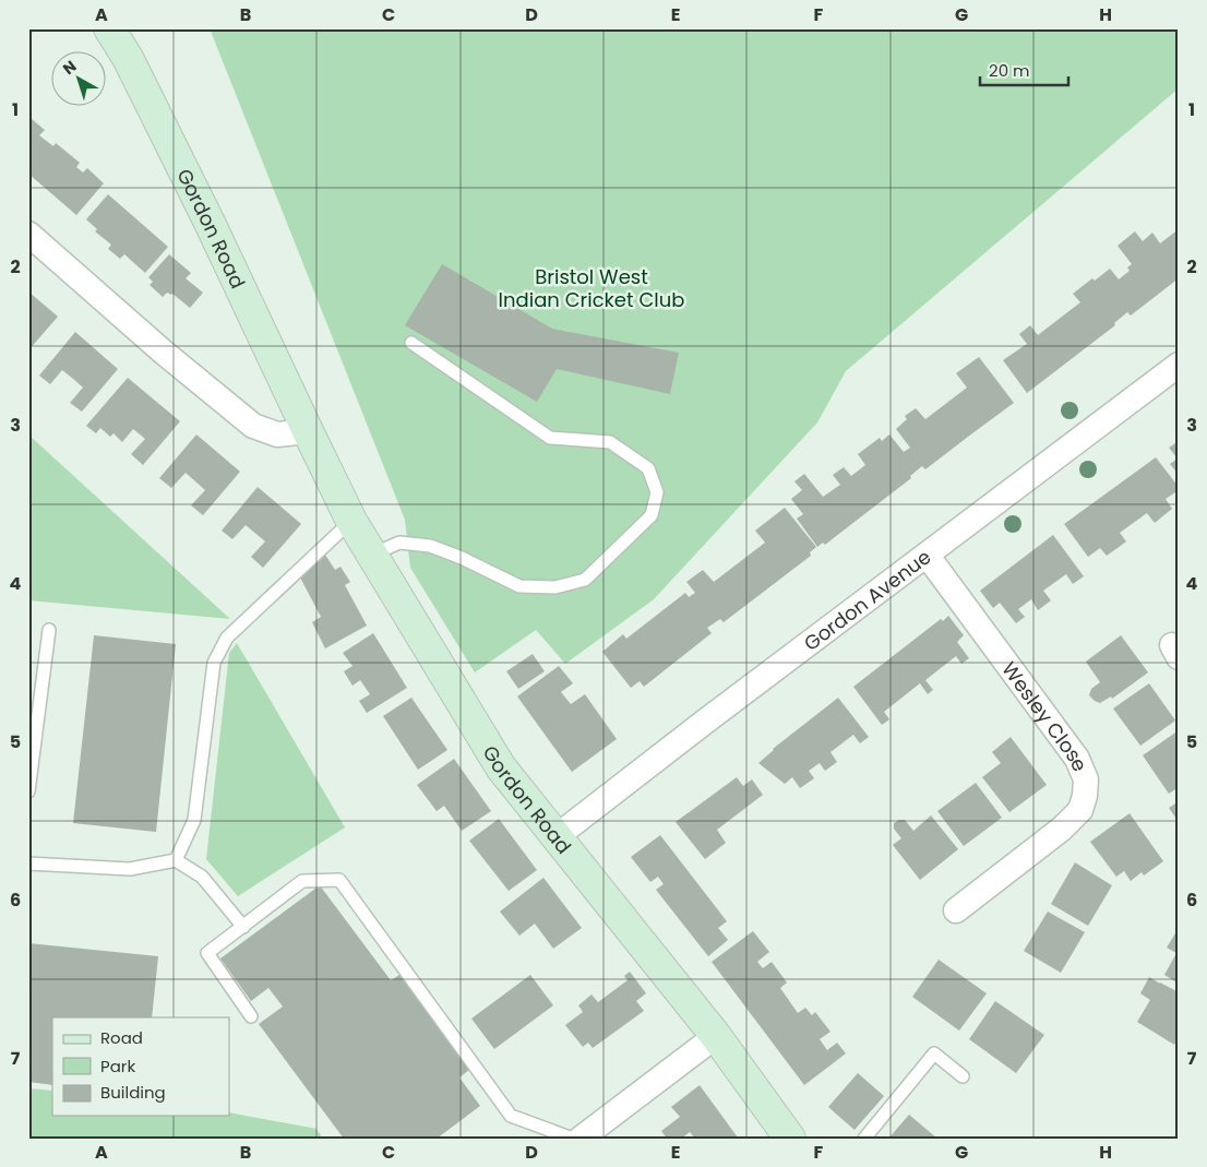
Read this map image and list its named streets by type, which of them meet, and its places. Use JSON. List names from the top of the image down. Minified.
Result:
{"streets":{"main road":["Gordon Road"],"street":["Gordon Avenue","Wesley Close"]},"crossings":[["Gordon Road","Gordon Avenue"],["Gordon Avenue","Wesley Close"]],"parks":["Bristol West Indian Cricket Club"],"legend":["Road","Park","Building"],"scale_bar":"20 m","north":"top left","grid":{"columns":["A","B","C","D","E","F","G","H"],"rows":["1","2","3","4","5","6","7"]}}
